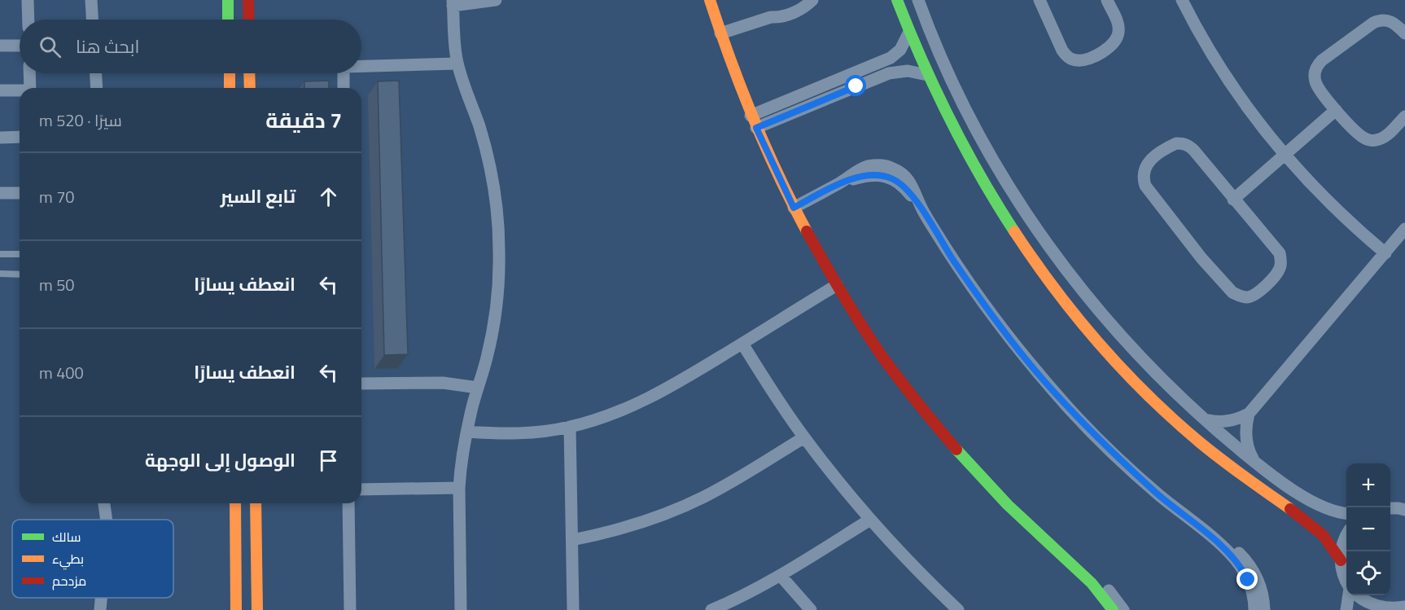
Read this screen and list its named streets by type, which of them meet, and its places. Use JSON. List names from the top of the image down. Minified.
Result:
{"legend":["سالك","بطيء","مزدحم"],"page":{"search":"ابحث هنا","heading":["7 دقيقة","سيرًا · 520 m"],"list":[["تابع السير","70 m"],["انعطف يسارًا","50 m"],["انعطف يسارًا","400 m"],"الوصول إلى الوجهة"],"map_buttons":["+","−"]}}
